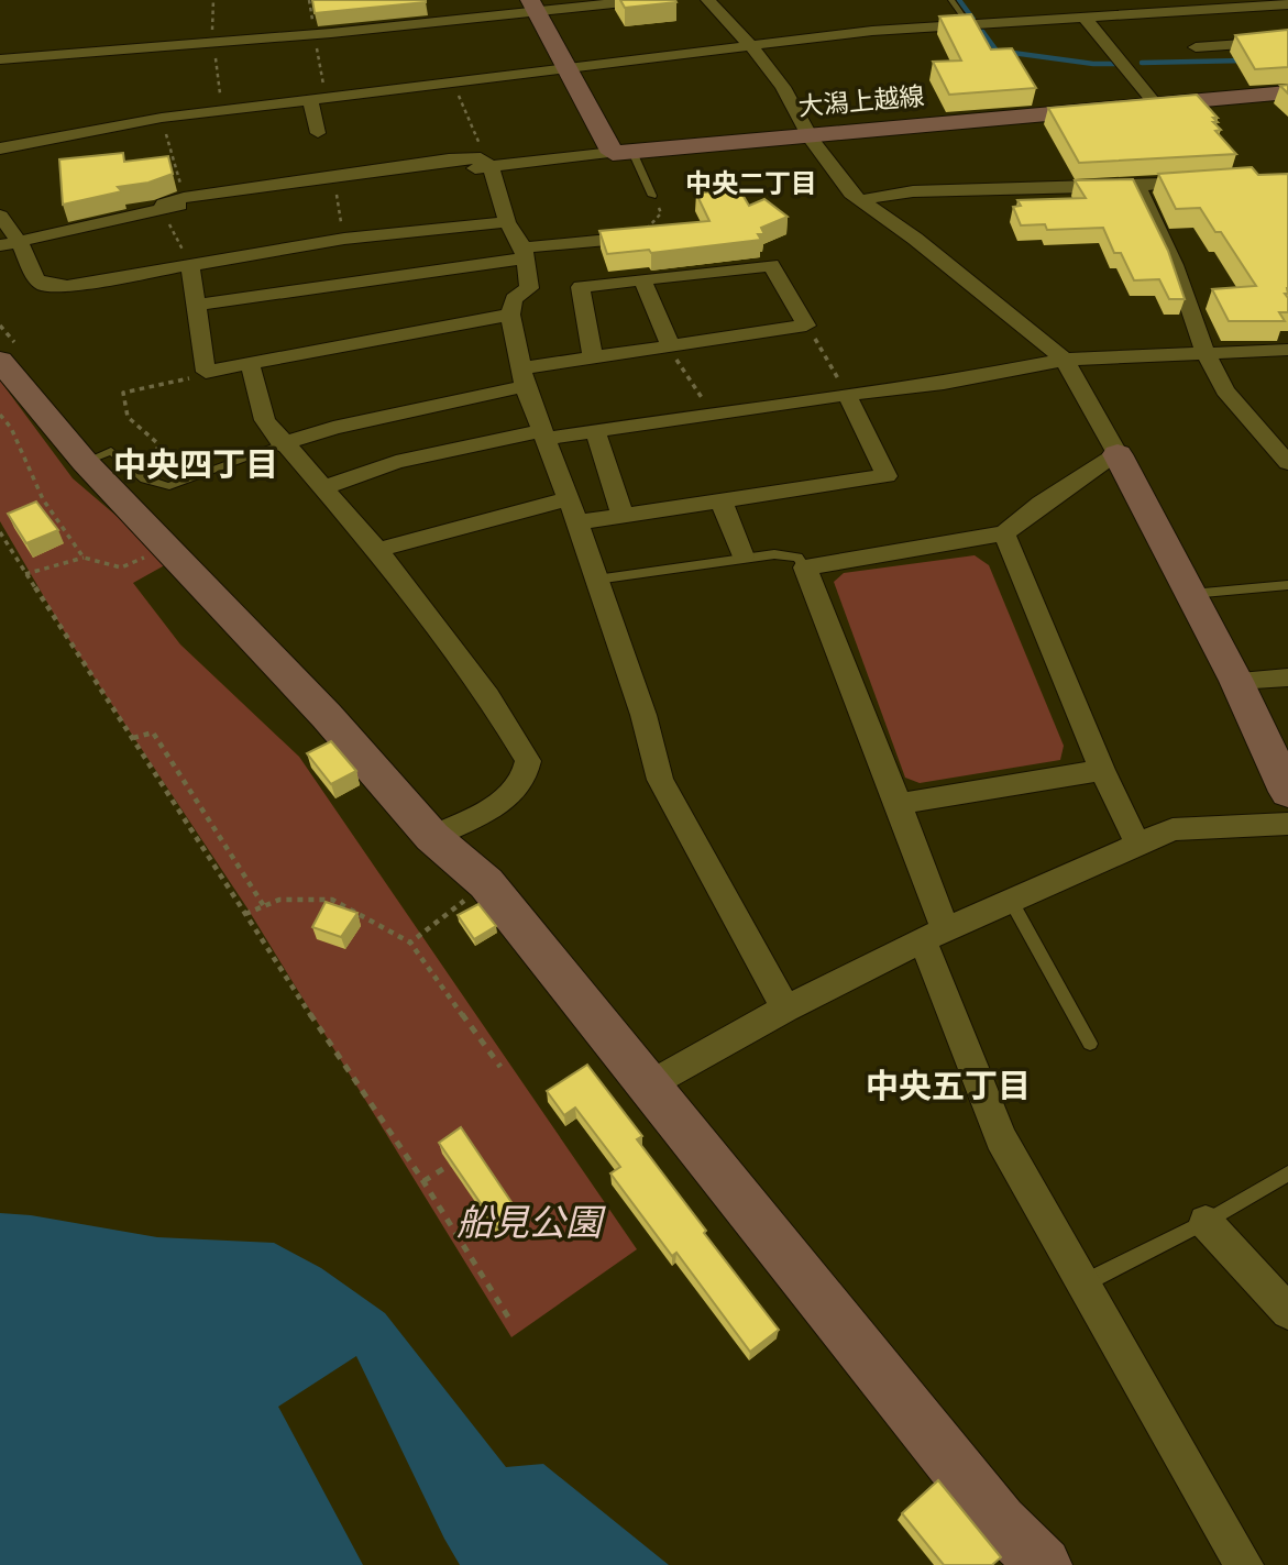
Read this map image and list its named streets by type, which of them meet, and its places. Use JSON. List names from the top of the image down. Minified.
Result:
{"streets":{"street":["大潟上越線"]},"districts":["中央二丁目","中央四丁目","中央五丁目"],"parks":["船見公園"]}
